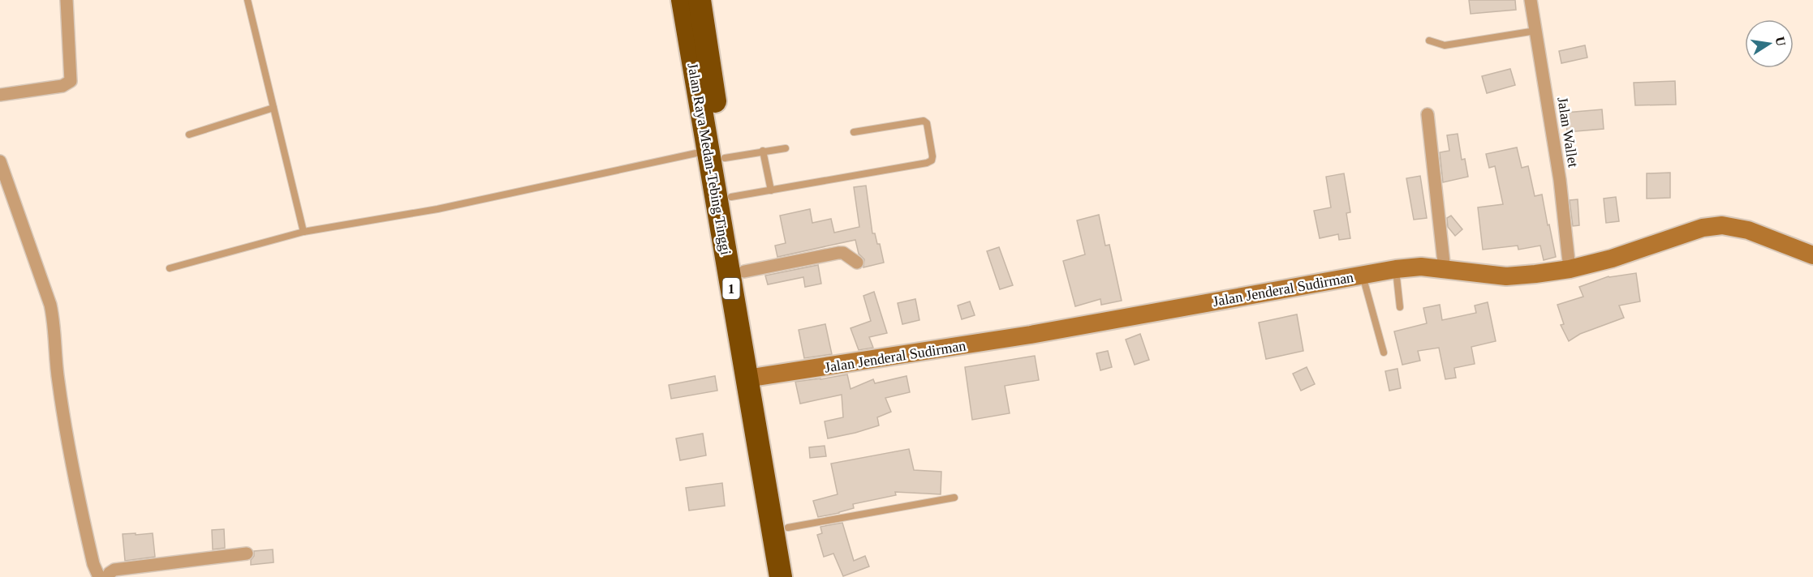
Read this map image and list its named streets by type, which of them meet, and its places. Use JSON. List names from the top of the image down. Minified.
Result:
{"streets":{"highway":["Jalan Raya Medan-Tebing Tinggi","1"],"main road":["Jalan Jenderal Sudirman"],"street":["Jalan Wallet"]},"crossings":[["Jalan Wallet","Jalan Jenderal Sudirman"],["Jalan Raya Medan-Tebing Tinggi","Jalan Jenderal Sudirman"]],"north":"right"}
